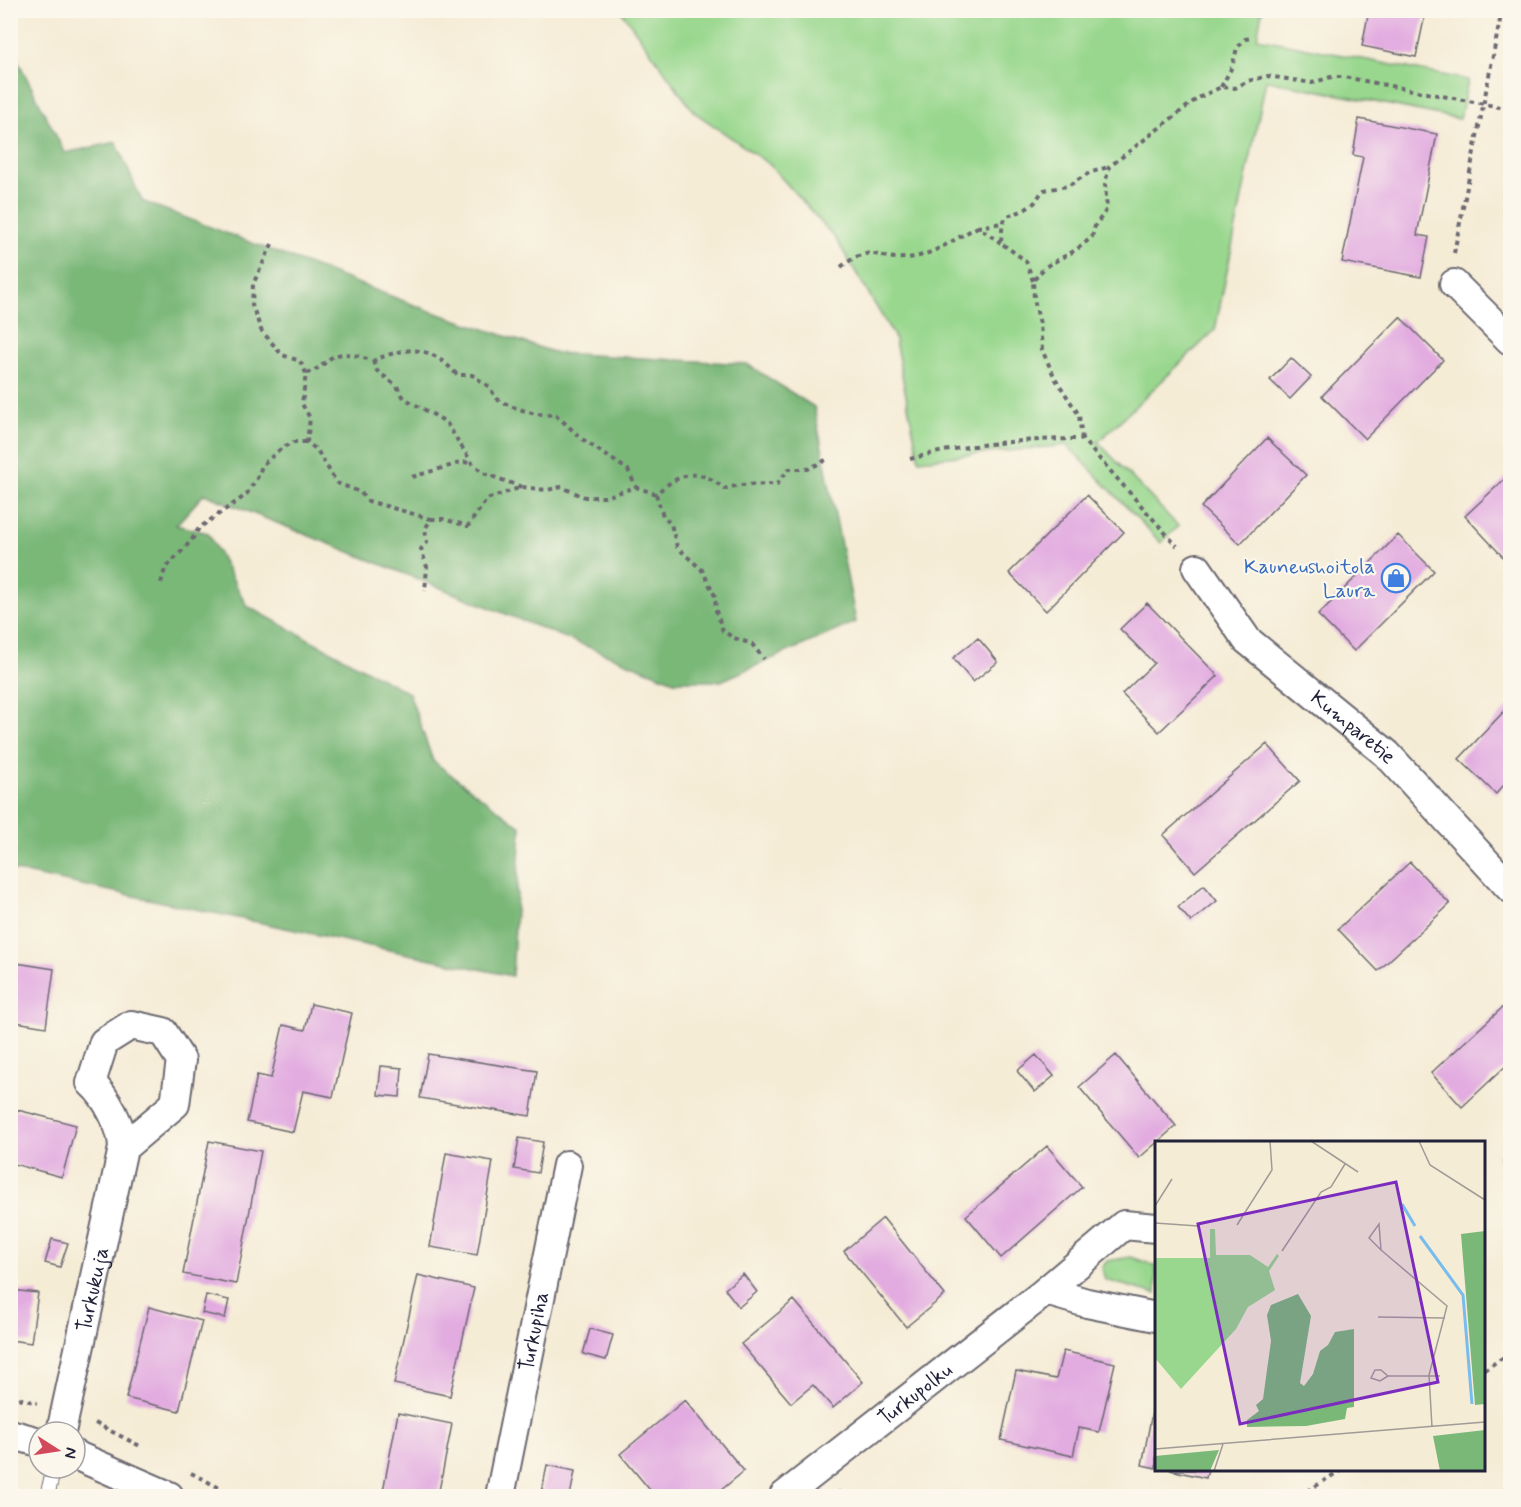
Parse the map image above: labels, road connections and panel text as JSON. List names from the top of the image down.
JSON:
{
  "streets": {
    "street": [
      "Kumparetie",
      "Turkukuja",
      "Turkupiha",
      "Turkupolku"
    ]
  },
  "places": {
    "shop": ["Kauneushoitola Laura"]
  },
  "north": "right"
}
